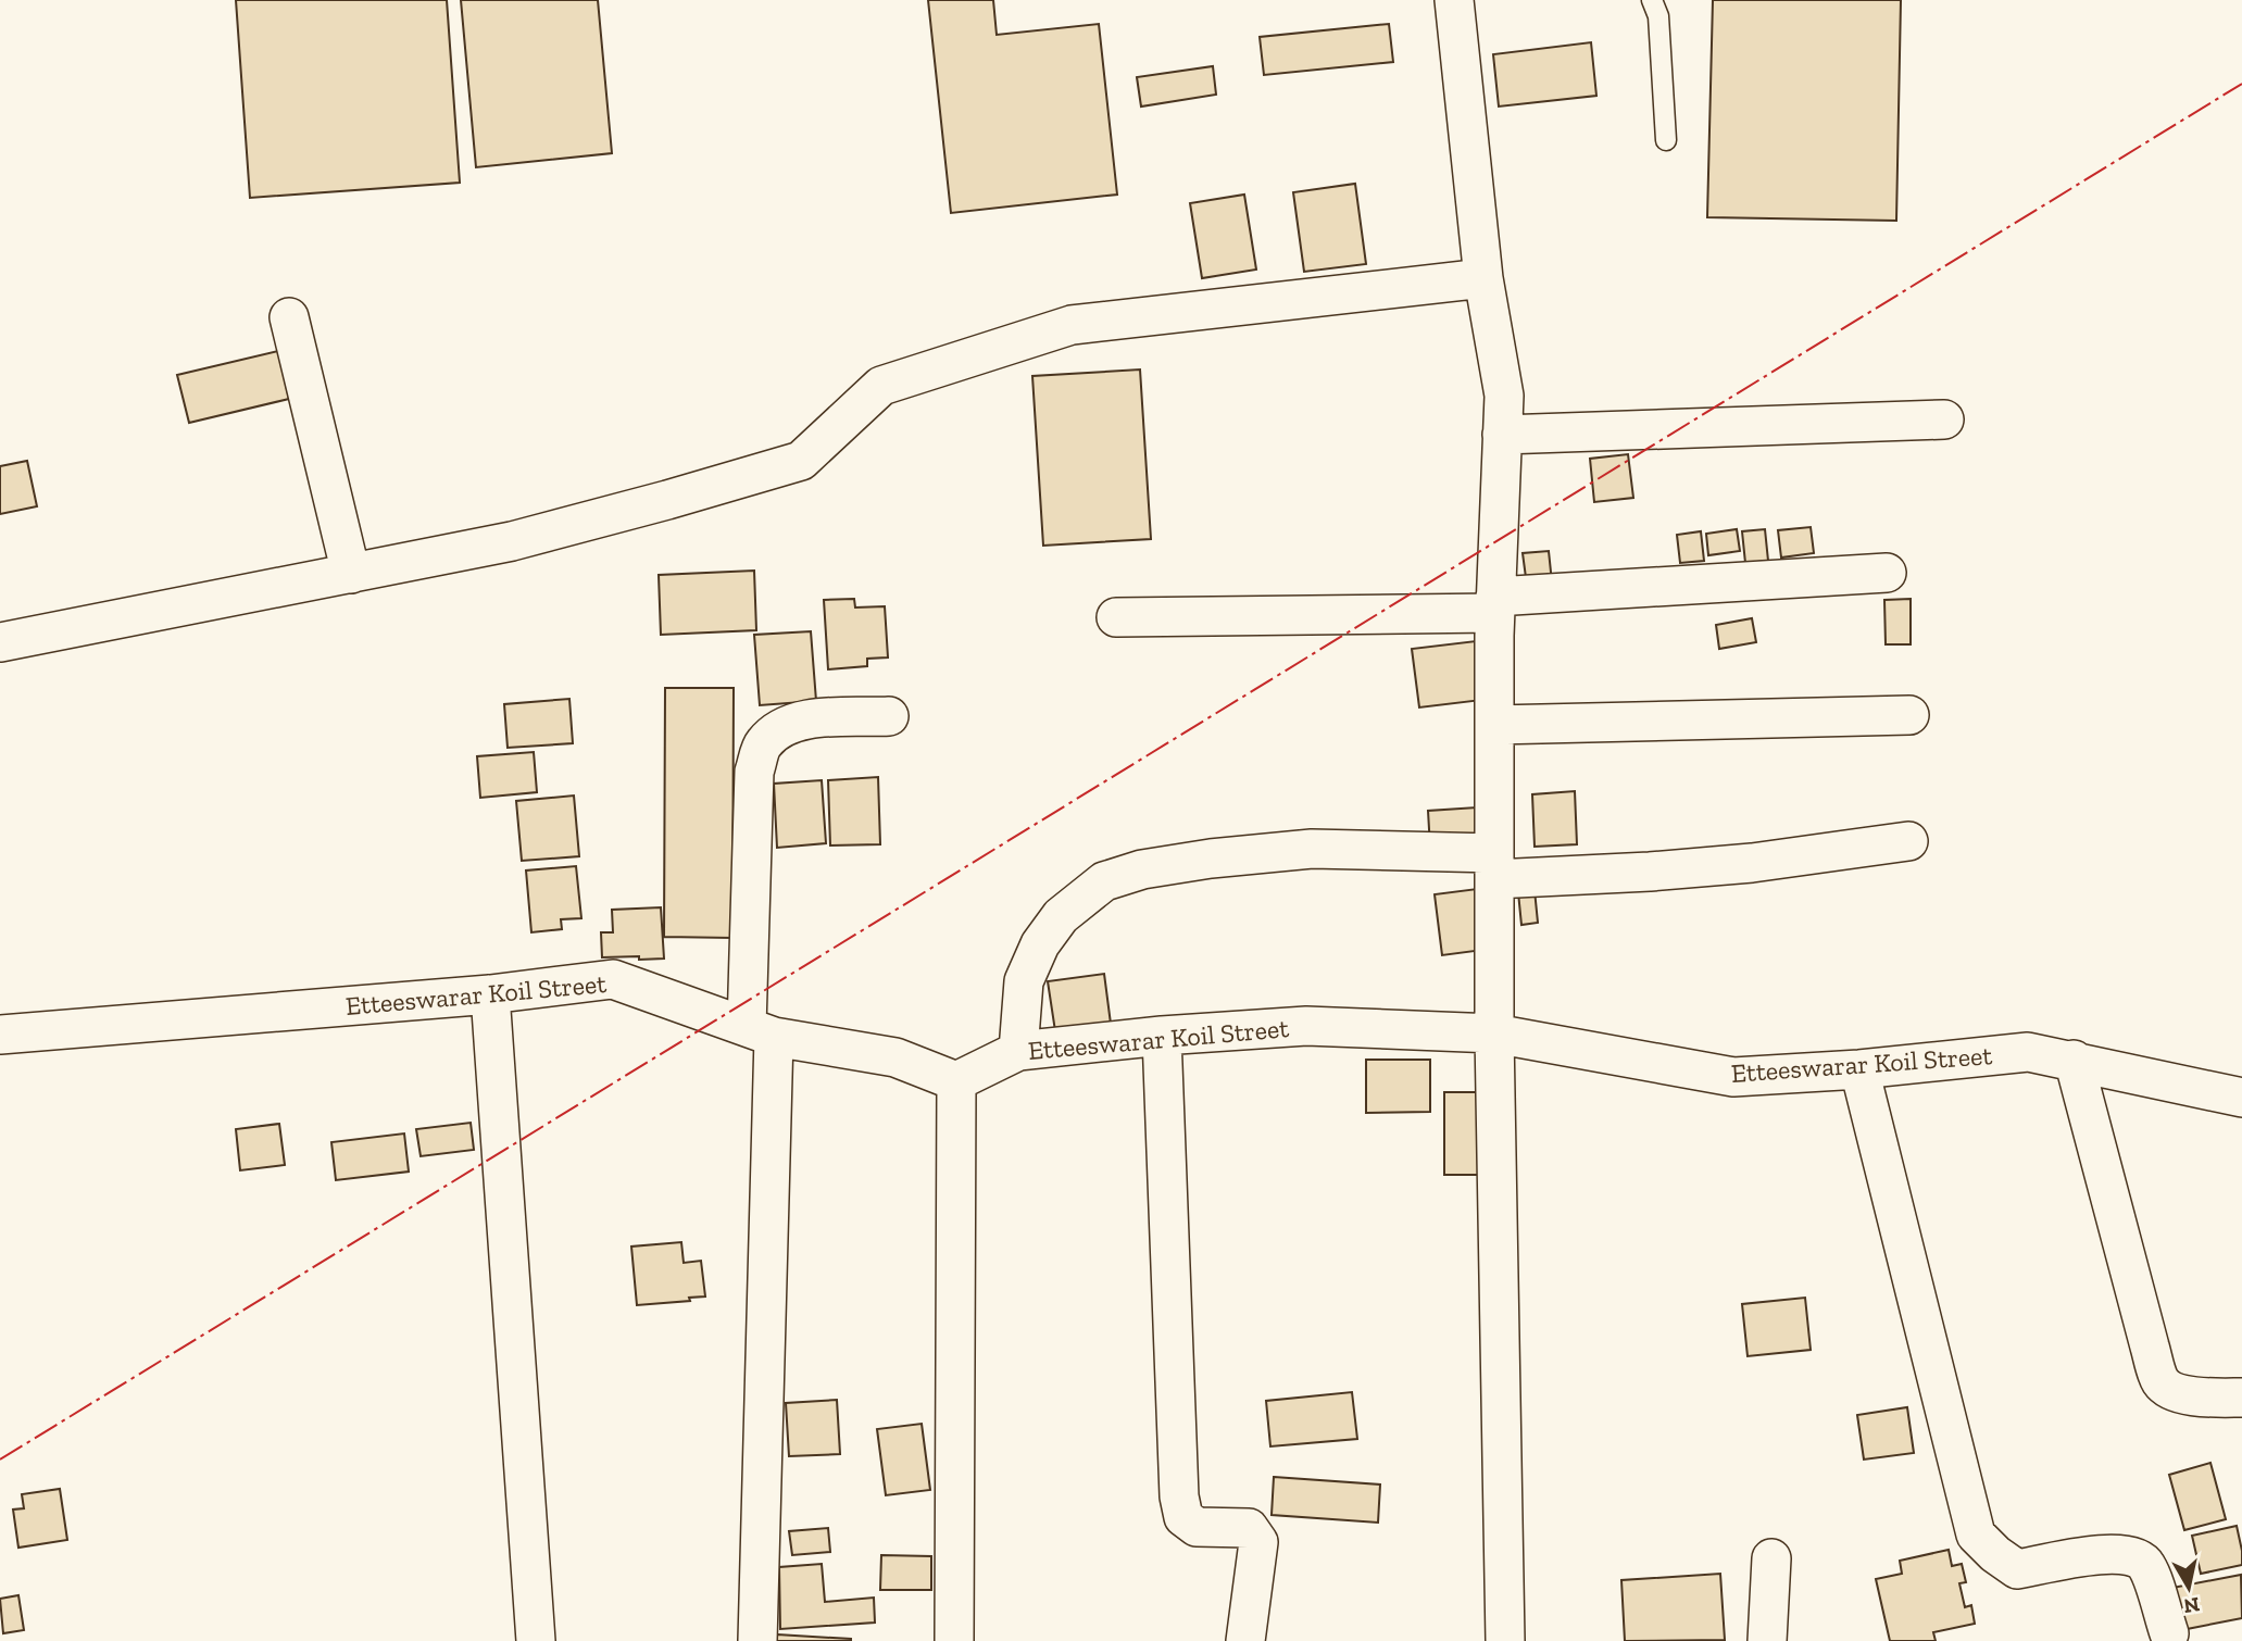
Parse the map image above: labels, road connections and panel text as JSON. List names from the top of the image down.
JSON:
{
  "streets": {
    "street": ["Etteeswarar Koil Street"]
  },
  "north": "bottom"
}
